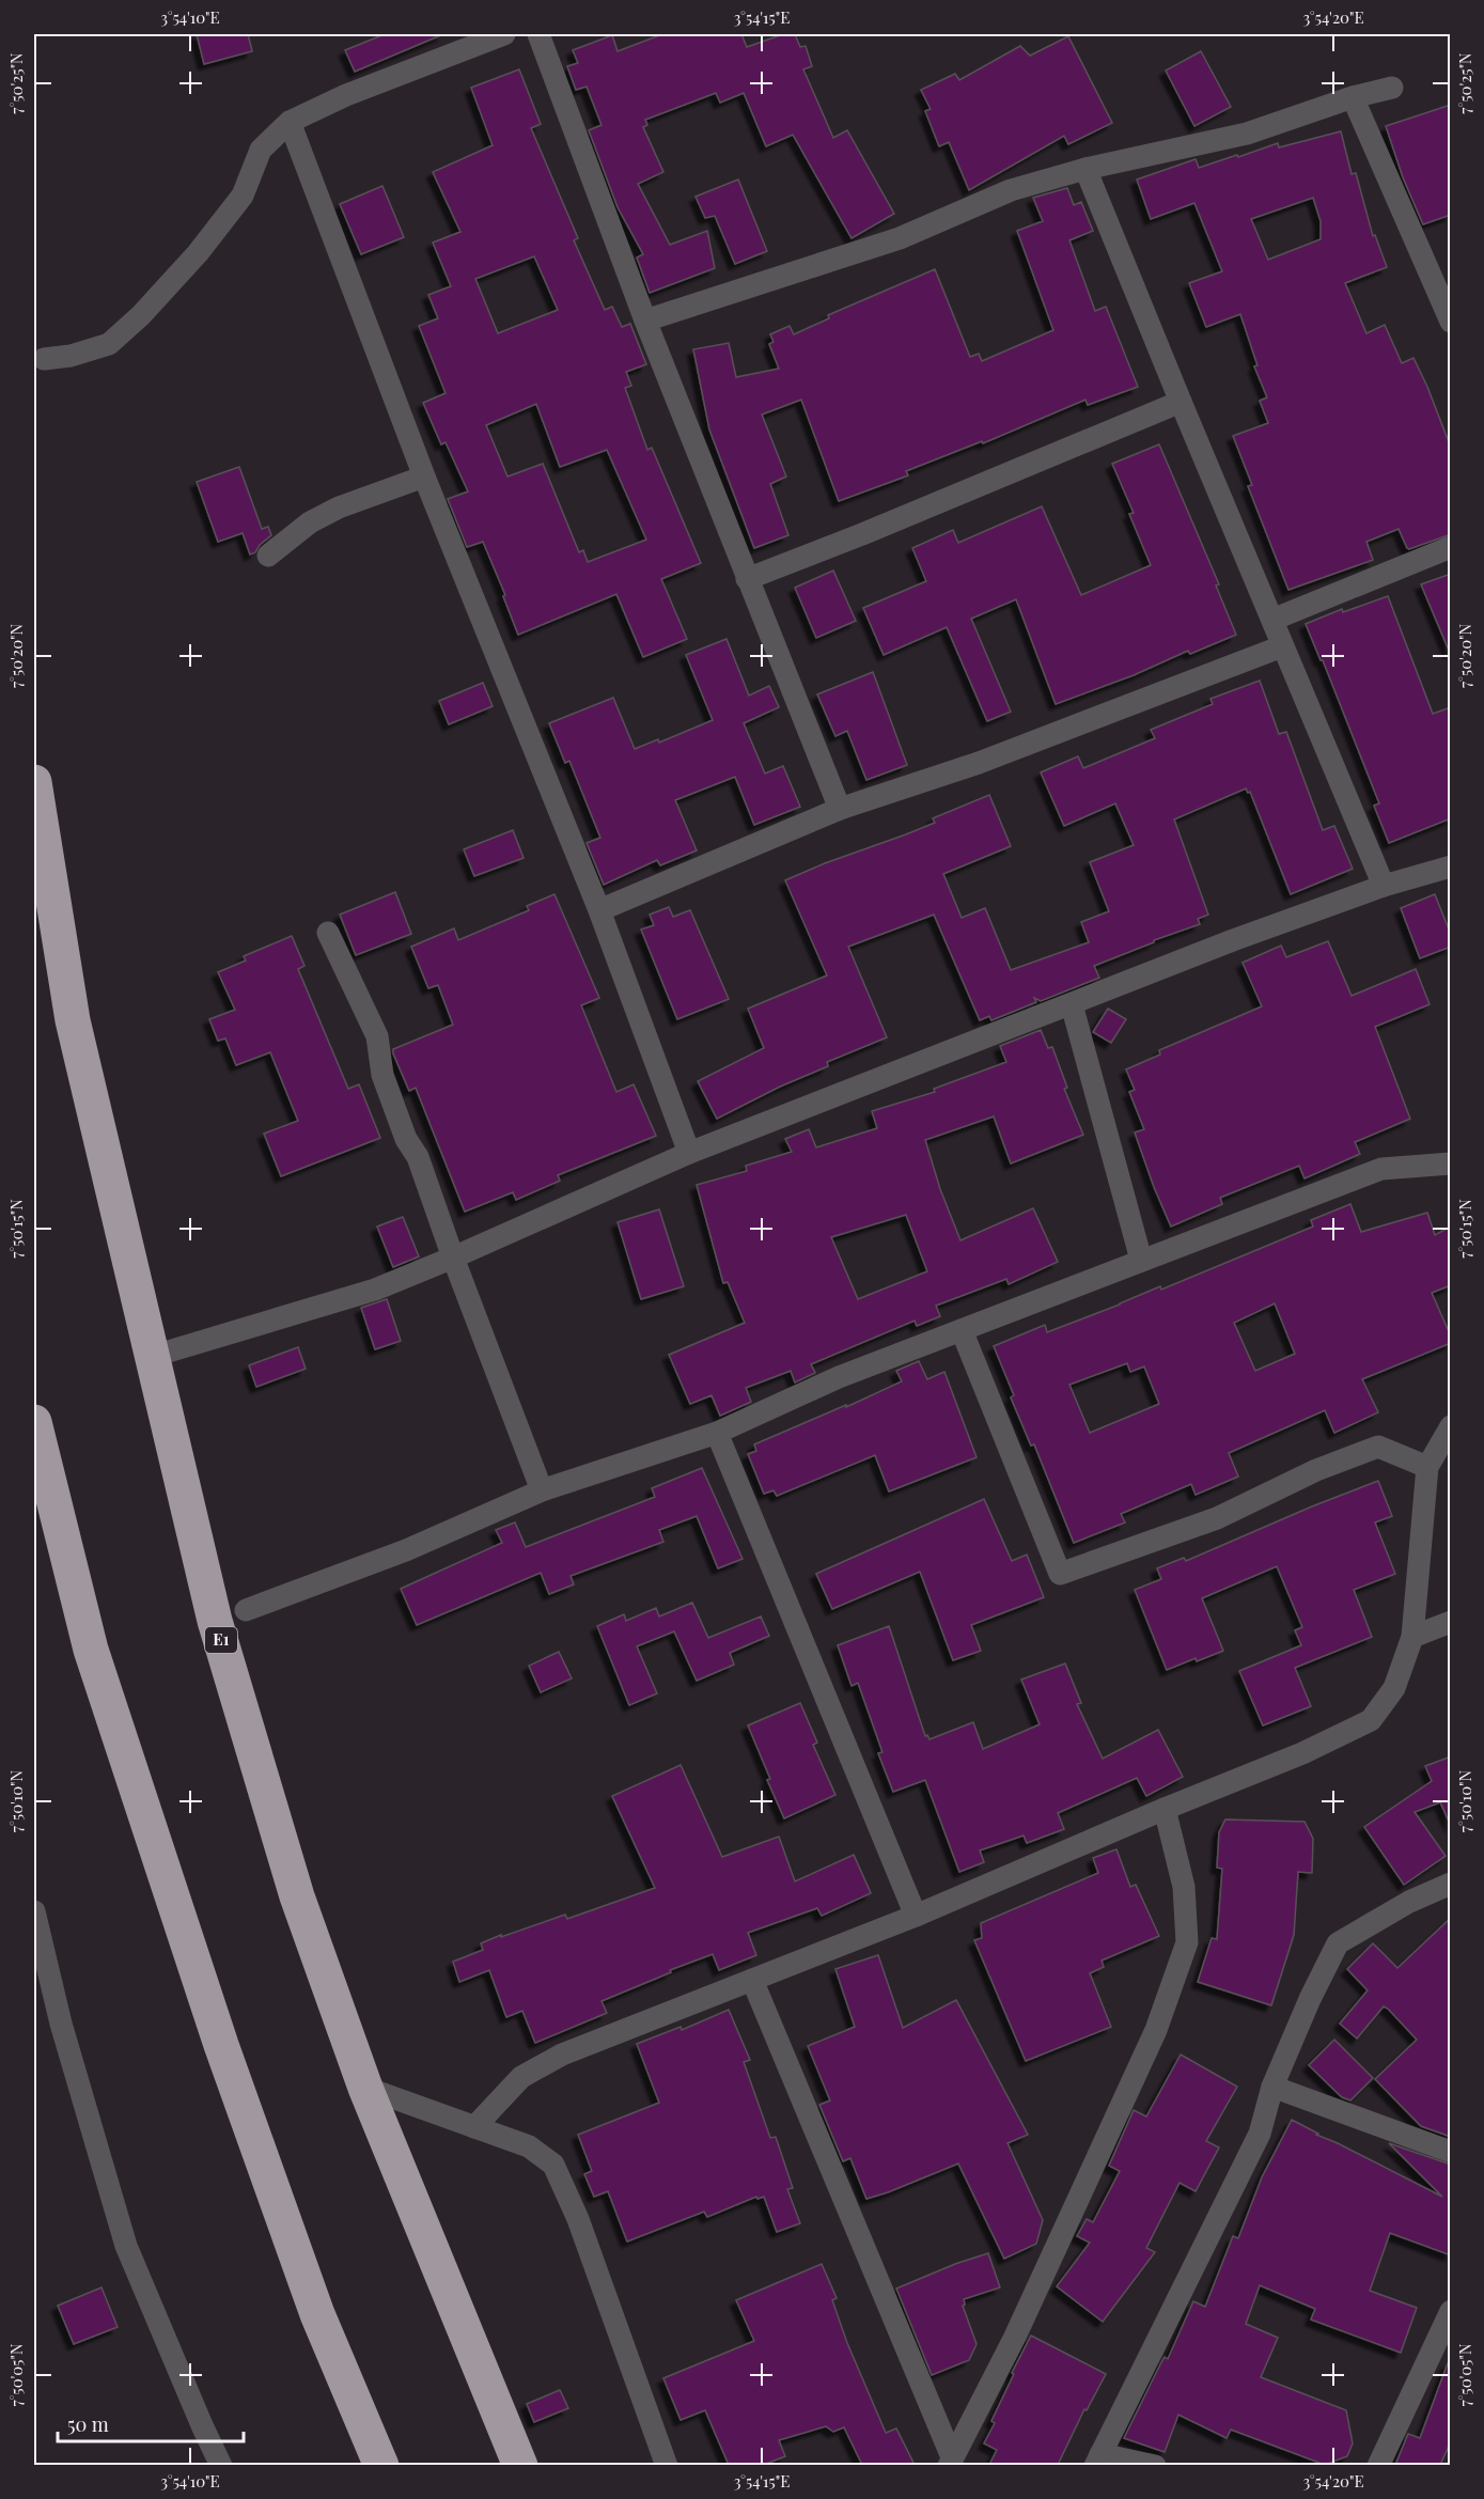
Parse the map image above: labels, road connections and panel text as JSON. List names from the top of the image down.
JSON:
{
  "streets": {
    "highway": ["E1"]
  },
  "scale_bar": "50 m",
  "coordinates": [
    "3°54'10\"E",
    "3°54'15\"E",
    "3°54'20\"E",
    "7°50'25\"N",
    "7°50'20\"N",
    "7°50'15\"N",
    "7°50'10\"N",
    "7°50'05\"N"
  ]
}
